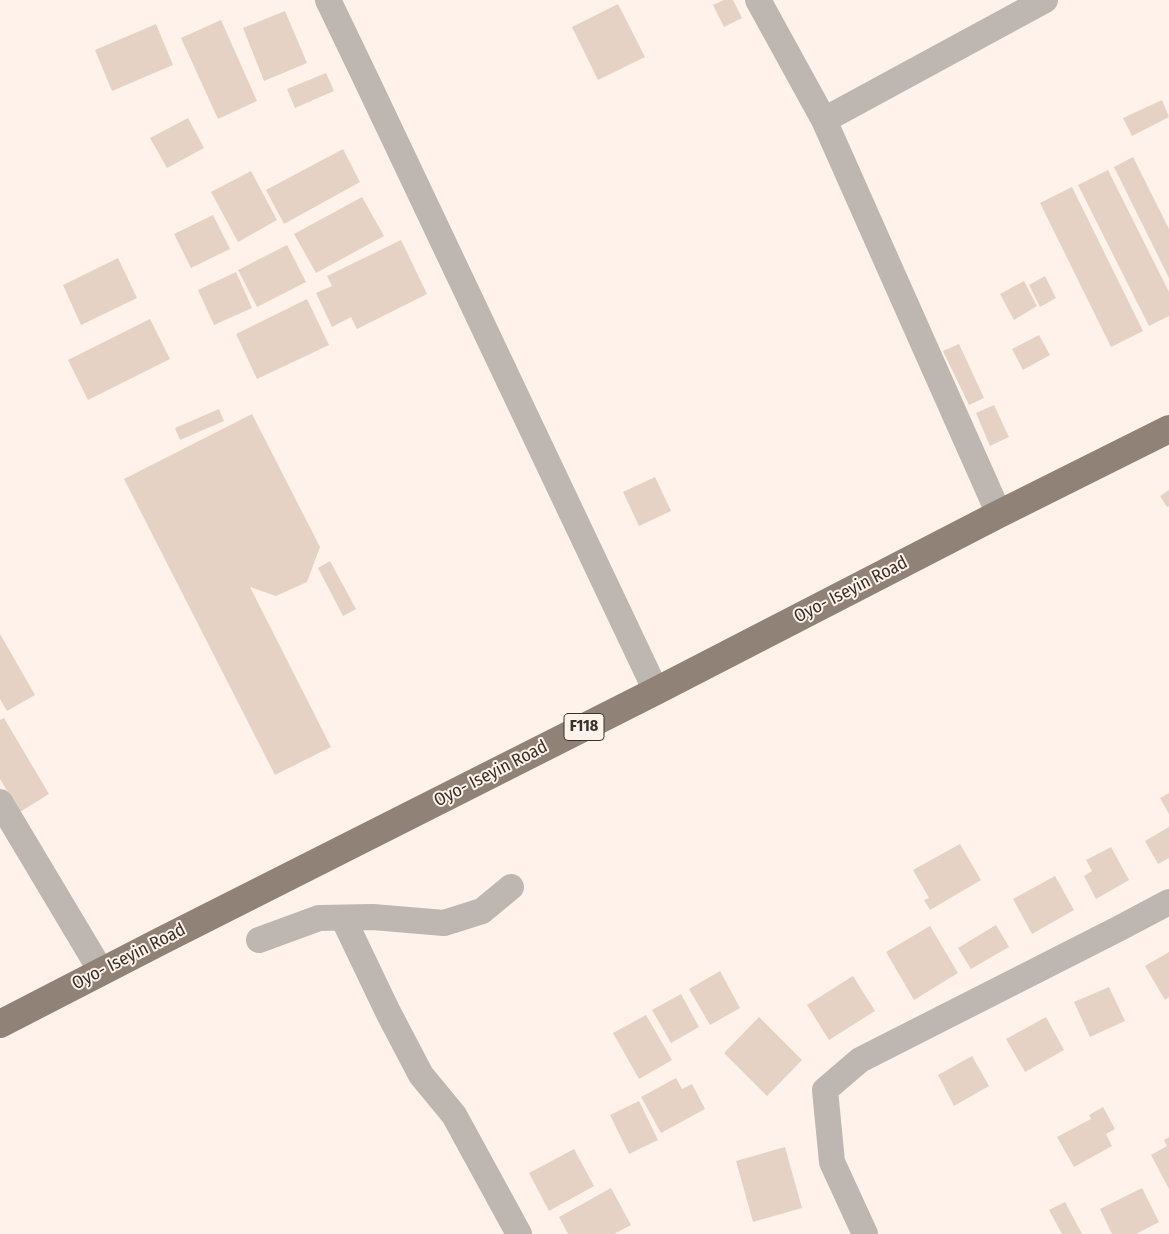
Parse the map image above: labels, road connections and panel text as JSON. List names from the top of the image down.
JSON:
{
  "streets": {
    "main road": ["Oyo- Iseyin Road", "F118"]
  }
}
